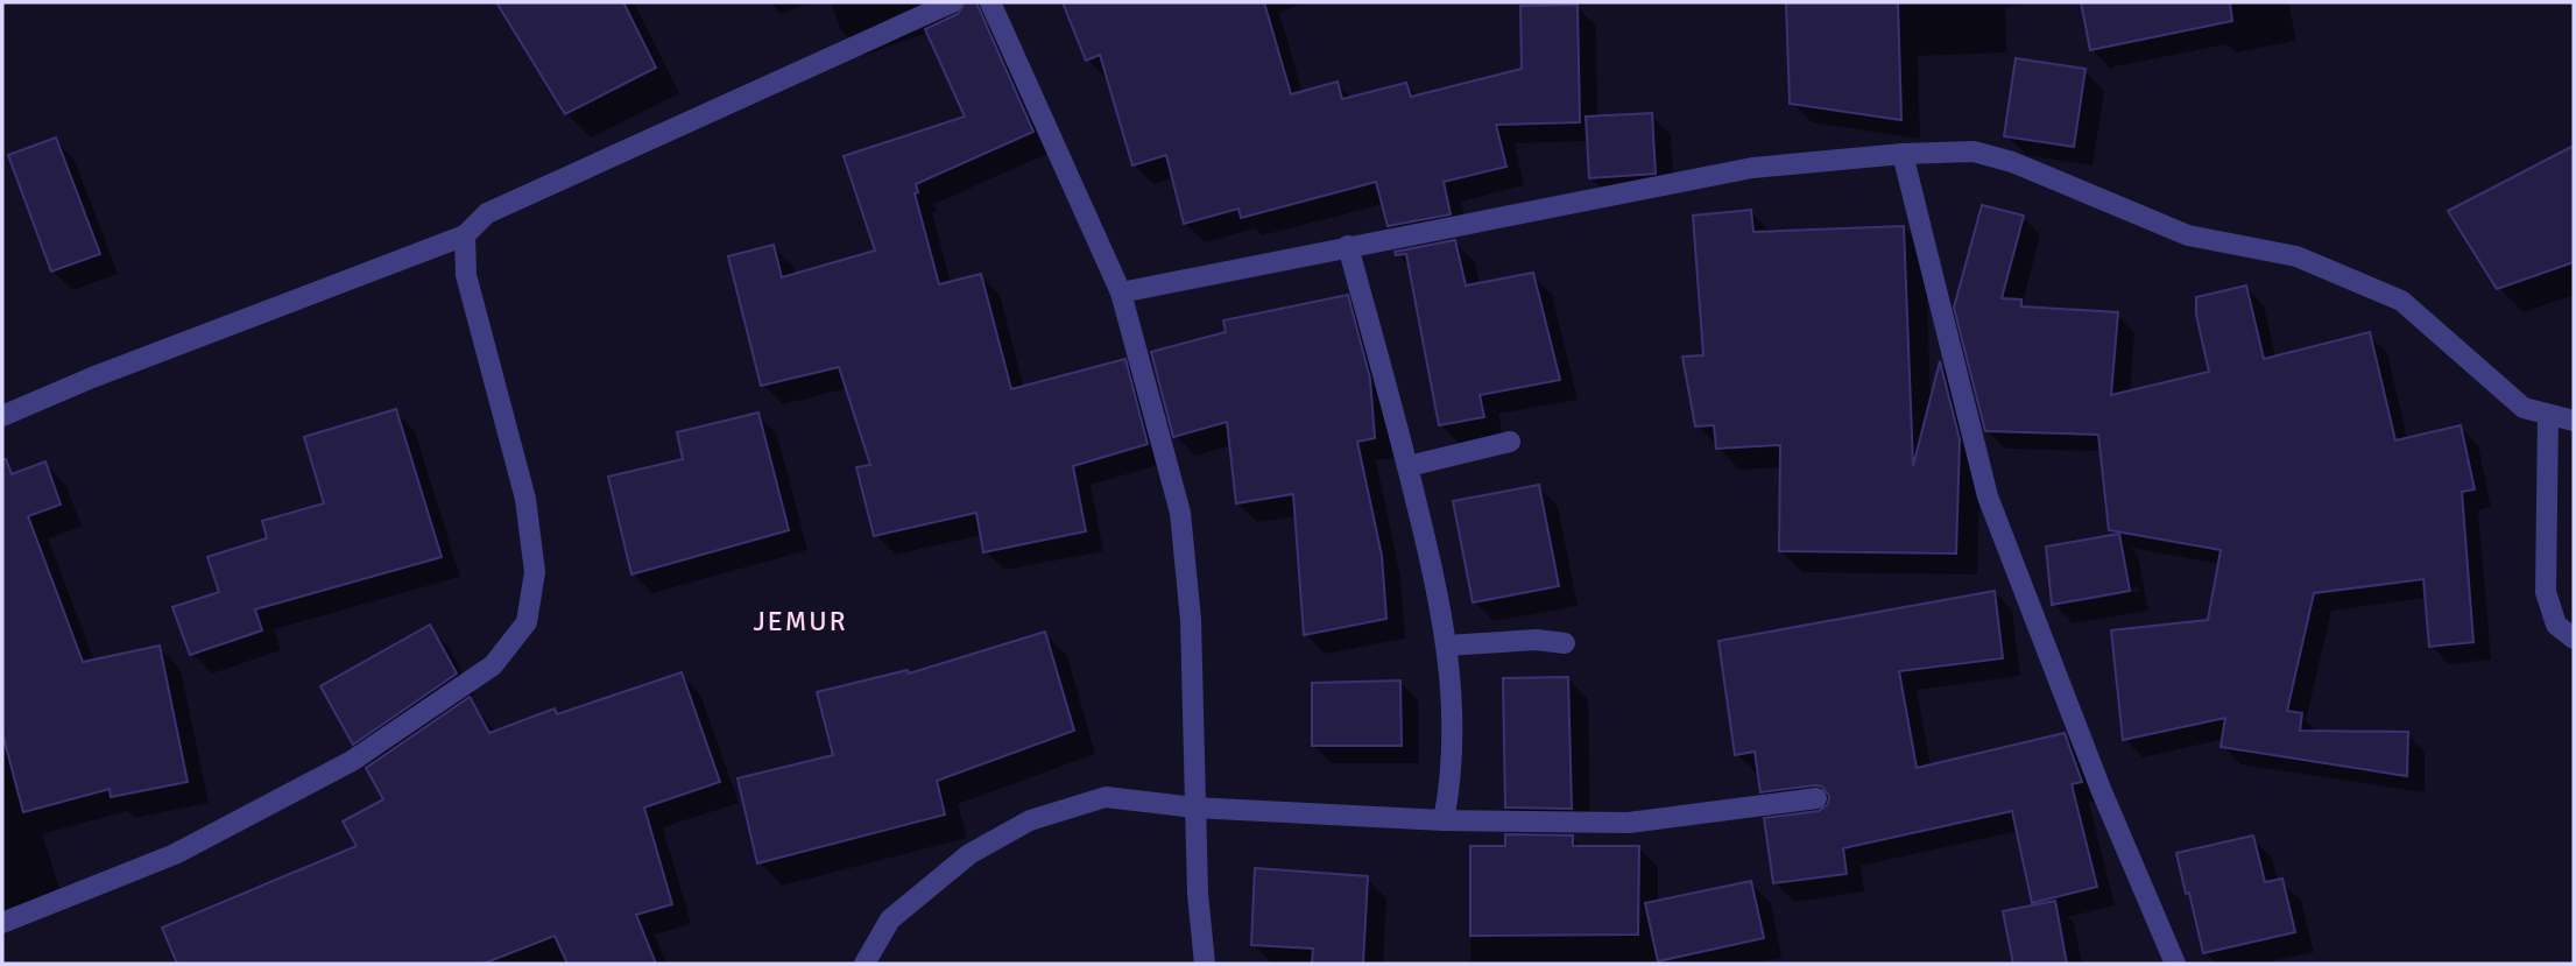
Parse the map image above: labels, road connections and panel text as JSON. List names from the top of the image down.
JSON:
{
  "districts": ["JEMUR"]
}
